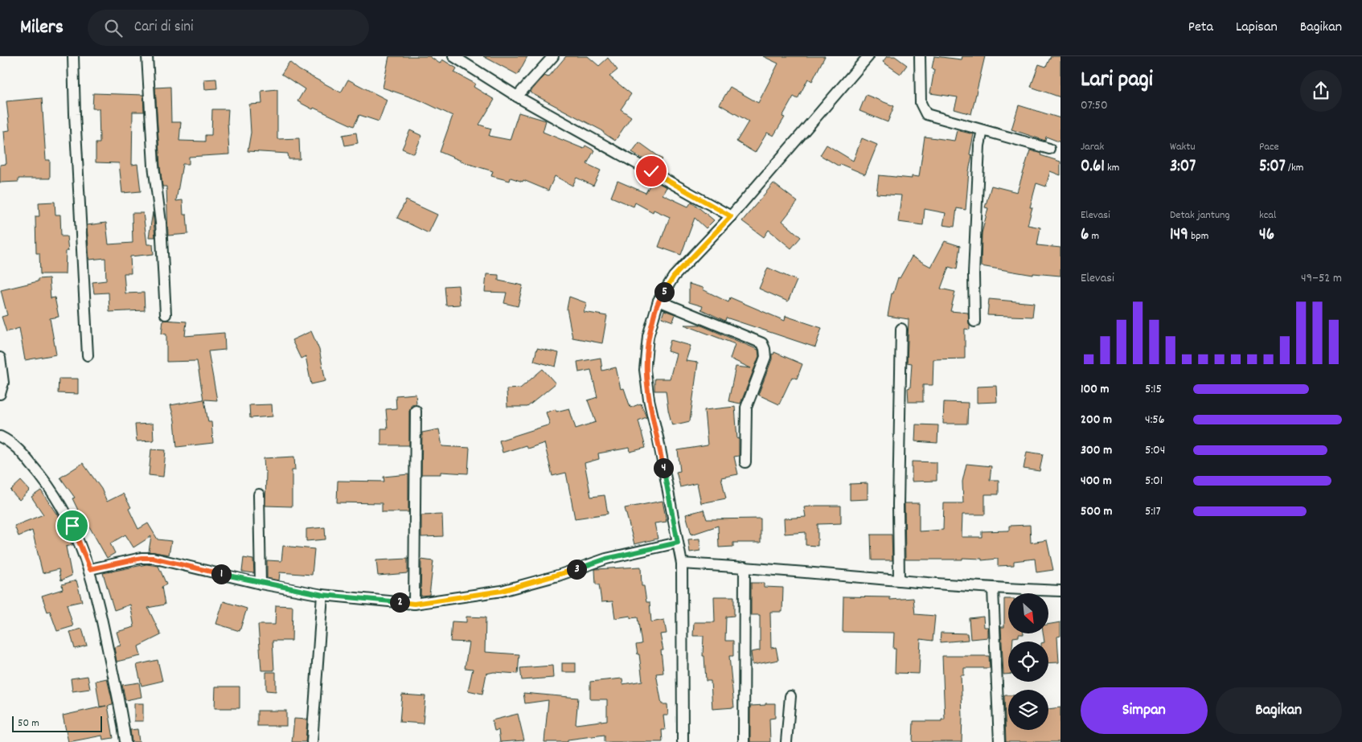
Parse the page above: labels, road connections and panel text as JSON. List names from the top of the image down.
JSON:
{
  "scale_bar": "50 m",
  "north": "bottom right",
  "page": {
    "header": "Milers",
    "search": "Cari di sini",
    "nav": ["Peta", "Lapisan", "Bagikan"],
    "heading": ["Lari pagi", "07:50"],
    "stats": [
      ["Jarak", "0.61 km"],
      ["Waktu", "3:07"],
      ["Pace", "5:07 /km"],
      ["Elevasi", "6 m"],
      ["Detak jantung", "149 bpm"],
      ["kcal", "46"]
    ],
    "chart": ["Elevasi", "49–52 m"],
    "pins": [
      "5",
      "4",
      "3",
      "1",
      "2"
    ],
    "list": [
      {
        "name": "100 m",
        "note": "5:15"
      },
      {
        "name": "200 m",
        "note": "4:56"
      },
      {
        "name": "300 m",
        "note": "5:04"
      },
      {
        "name": "400 m",
        "note": "5:01"
      },
      {
        "name": "500 m",
        "note": "5:17"
      }
    ],
    "buttons": ["Simpan", "Bagikan"],
    "scale": "50 m"
  }
}
